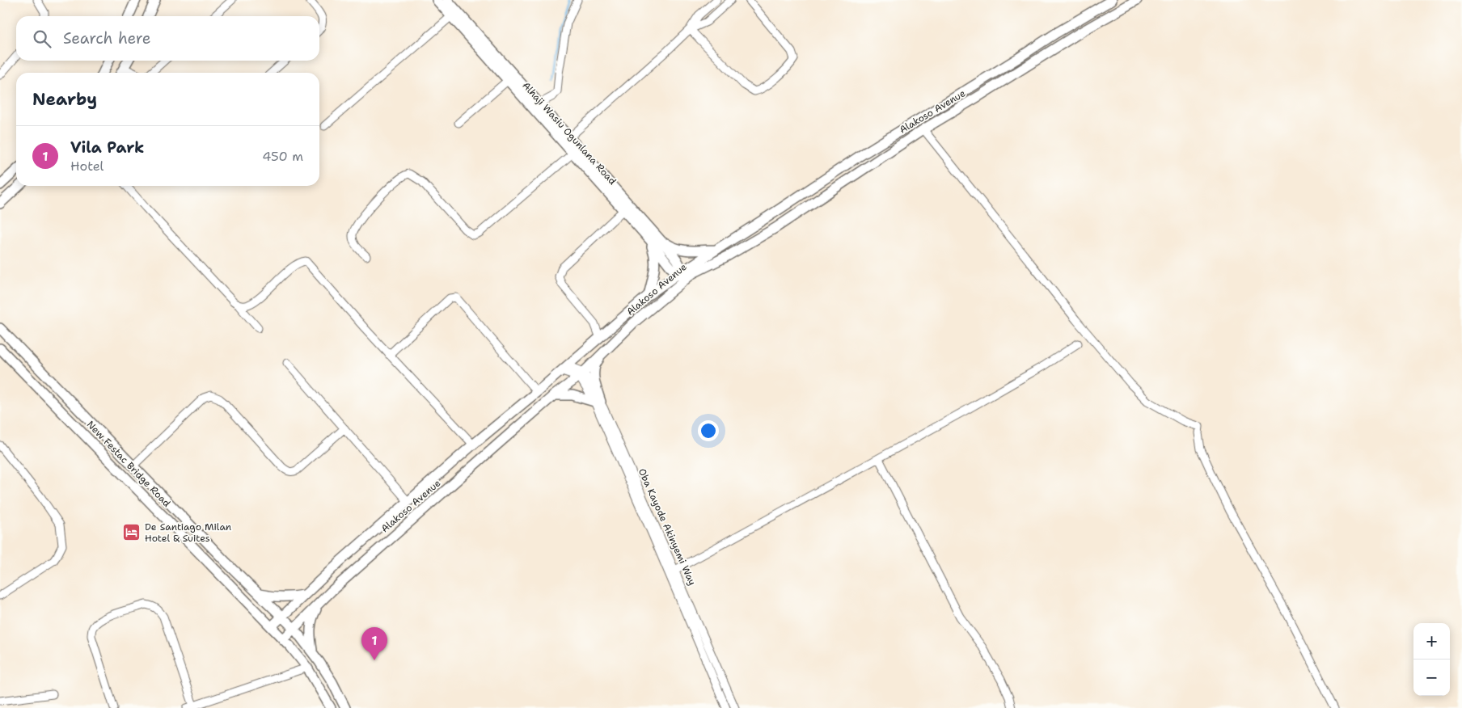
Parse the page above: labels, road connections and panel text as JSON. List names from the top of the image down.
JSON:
{
  "streets": {
    "street": [
      "Alakoso Avenue",
      "Alhaji Wasiu Ogunlana Road",
      "New Festac Bridge Road",
      "Oba Kayode Akinyemi Way"
    ]
  },
  "crossings": [
    ["Alakoso Avenue", "Alhaji Wasiu Ogunlana Road"],
    ["Alakoso Avenue", "New Festac Bridge Road"],
    ["Alakoso Avenue", "Oba Kayode Akinyemi Way"]
  ],
  "places": {
    "hotel": ["De Santiago Milan Hotel & Suites"]
  },
  "page": {
    "search": "Search here",
    "heading": "Nearby",
    "list": [
      {
        "mark": "1",
        "name": "Vila Park",
        "note": "Hotel",
        "value": "450 m"
      }
    ],
    "map_buttons": ["+", "−"],
    "pins": "1"
  }
}
